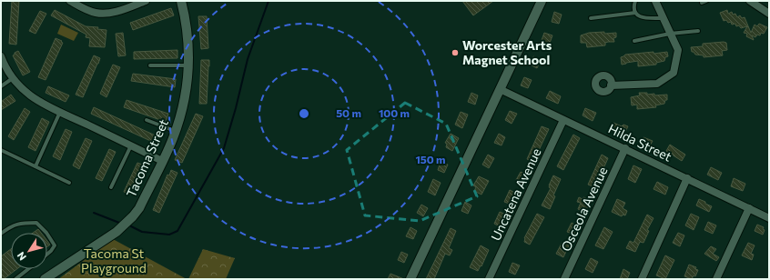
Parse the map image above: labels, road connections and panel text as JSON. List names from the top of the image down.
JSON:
{
  "streets": {
    "street": [
      "Hilda Street",
      "Tacoma Street",
      "Uncatena Avenue",
      "Osceola Avenue"
    ]
  },
  "crossings": [
    ["Hilda Street", "Uncatena Avenue"],
    ["Hilda Street", "Osceola Avenue"]
  ],
  "parks": ["Tacoma St Playground"],
  "places": ["Worcester Arts Magnet School"],
  "north": "bottom left",
  "rings": ["50 m", "100 m", "150 m"]
}
